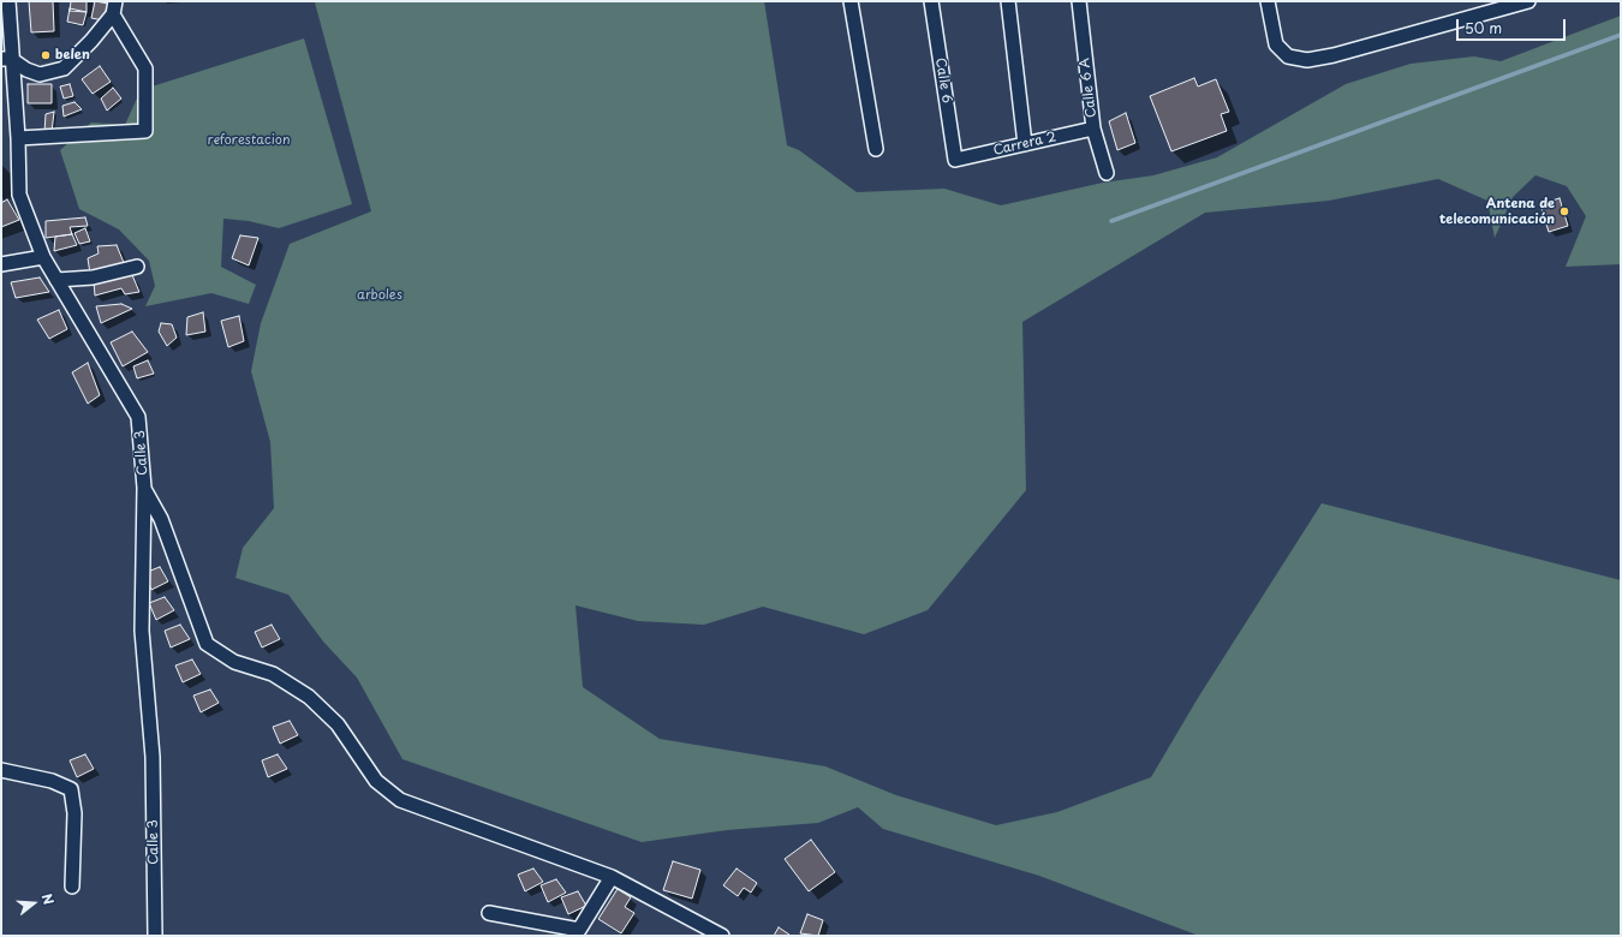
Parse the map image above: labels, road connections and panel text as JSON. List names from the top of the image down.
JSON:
{
  "streets": {
    "street": [
      "Calle 6",
      "Calle 6 A",
      "Carrera 2",
      "Calle 3"
    ]
  },
  "crossings": [
    ["Calle 6", "Carrera 2"],
    ["Calle 6 A", "Carrera 2"]
  ],
  "parks": ["reforestacion", "arboles"],
  "places": ["belen", "Antena de telecomunicación"],
  "scale_bar": "50 m",
  "north": "right"
}
